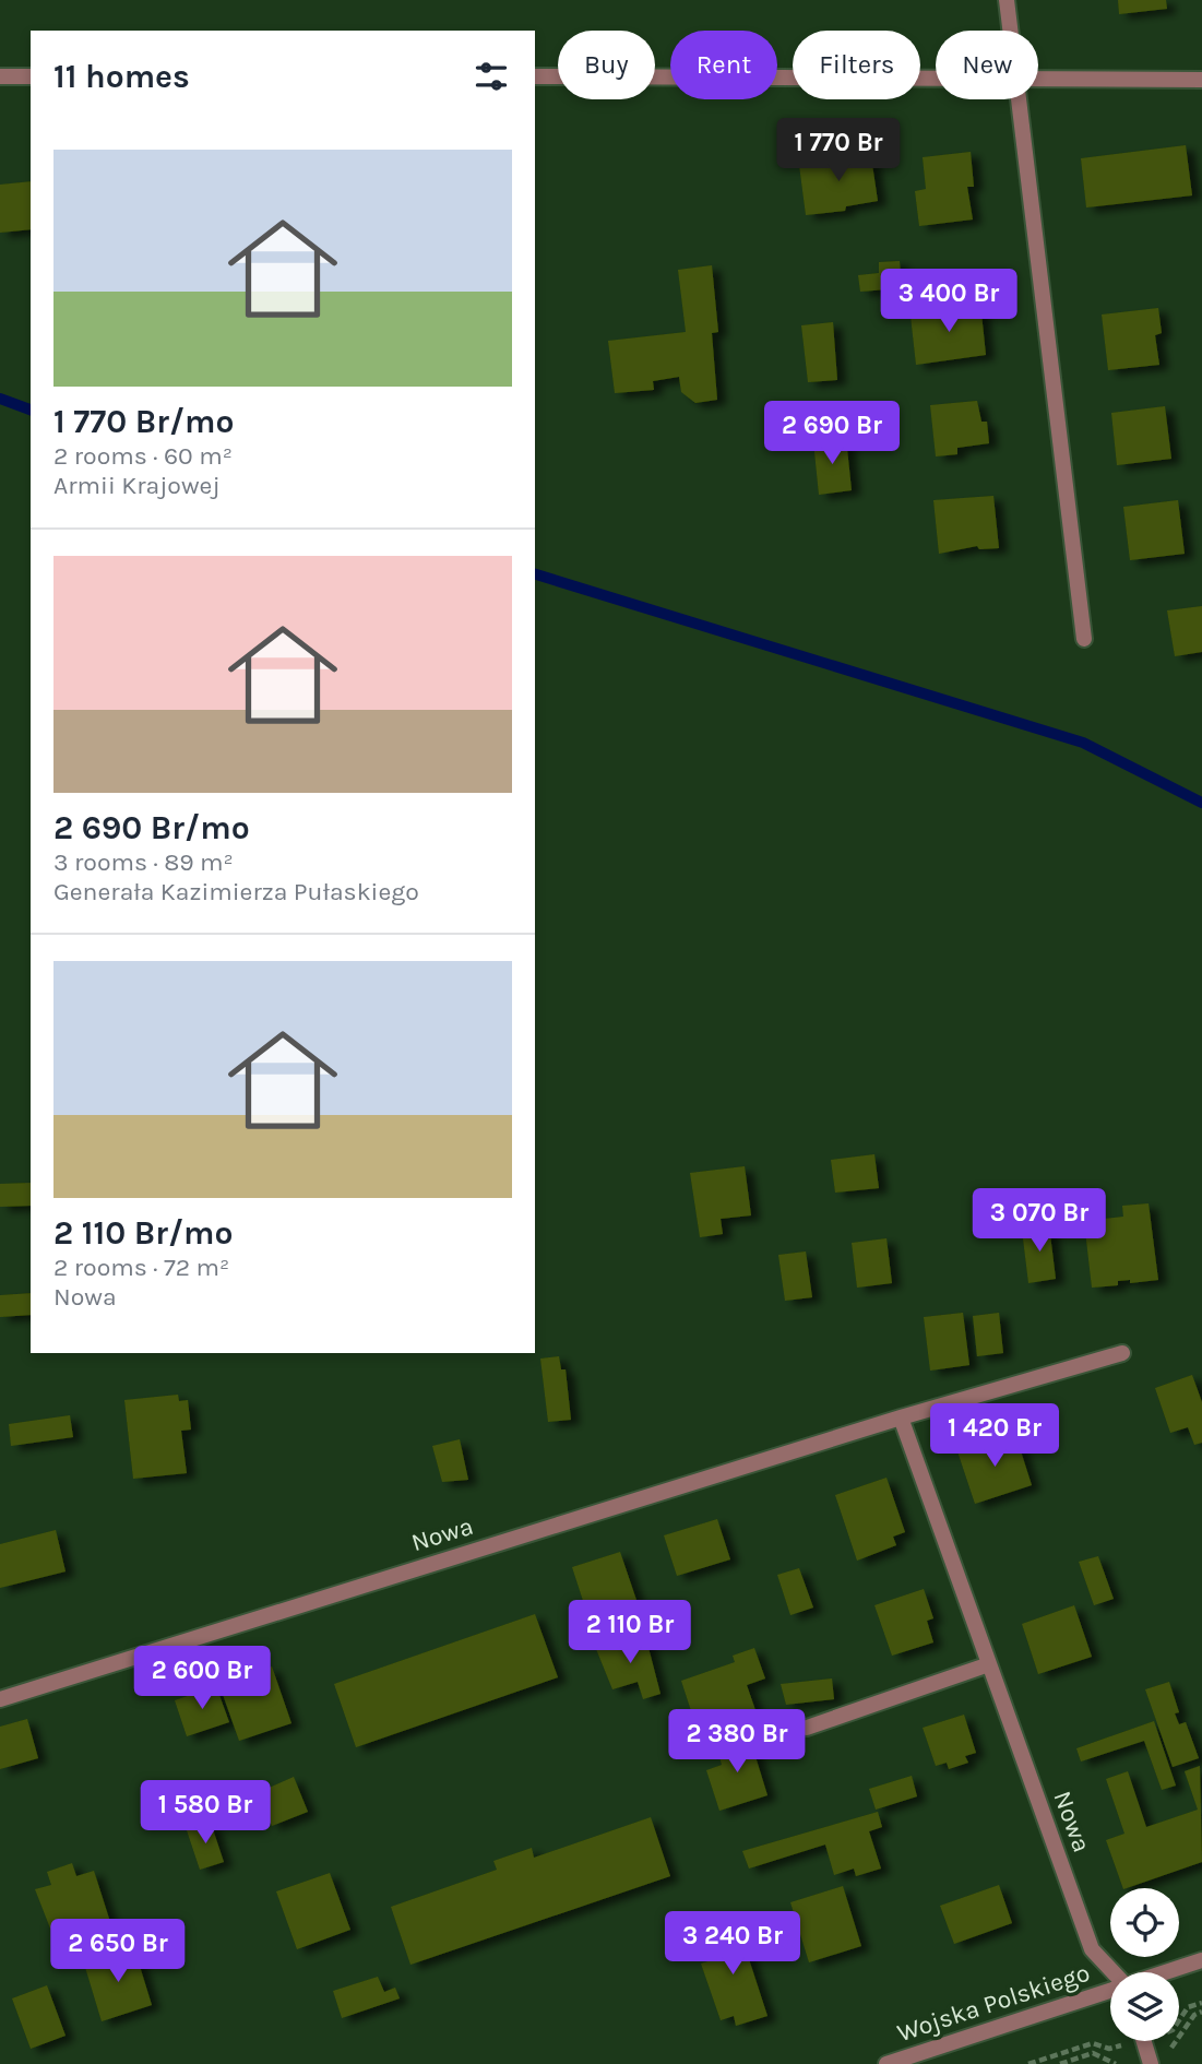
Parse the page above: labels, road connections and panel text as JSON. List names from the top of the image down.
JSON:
{
  "streets": {
    "street": ["Nowa", "Wojska Polskiego"]
  },
  "page": {
    "chip": [
      "Buy",
      "Rent",
      "Filters",
      "New"
    ],
    "heading": "11 homes",
    "price": [
      "1 770 Br",
      "3 400 Br",
      "2 690 Br",
      "3 070 Br",
      "1 420 Br",
      "2 110 Br",
      "2 600 Br",
      "2 380 Br",
      "1 580 Br",
      "3 240 Br",
      "2 650 Br"
    ],
    "list": [
      {
        "name": "1 770 Br/mo",
        "note": "2 rooms · 60 m² · Armii Krajowej"
      },
      {
        "name": "2 690 Br/mo",
        "note": "3 rooms · 89 m² · Generała Kazimierza Pułaskiego"
      },
      {
        "name": "2 110 Br/mo",
        "note": "2 rooms · 72 m² · Nowa"
      }
    ]
  }
}
